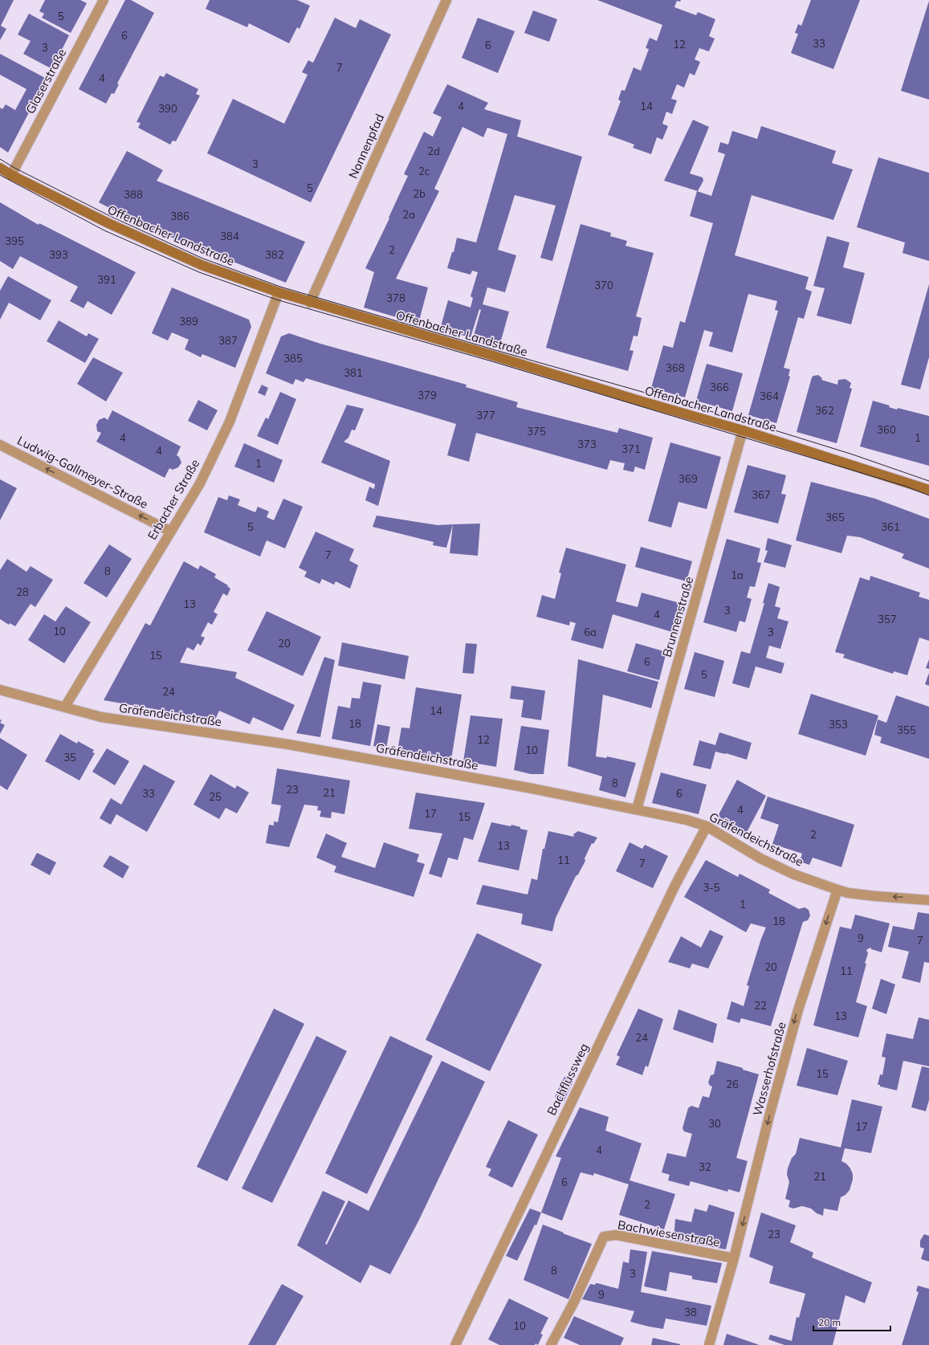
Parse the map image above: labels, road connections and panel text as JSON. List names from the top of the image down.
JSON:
{
  "streets": {
    "main road": ["Offenbacher Landstraße"],
    "street": [
      "Glaserstraße",
      "Nonnenpfad",
      "Ludwig-Gallmeyer-Straße",
      "Erbacher Straße",
      "Brunnenstraße",
      "Gräfendeichstraße",
      "Wasserhofstraße",
      "Bachflussweg",
      "Bachwiesenstraße"
    ]
  },
  "crossings": [
    ["Glaserstraße", "Offenbacher Landstraße"],
    ["Nonnenpfad", "Offenbacher Landstraße"],
    ["Offenbacher Landstraße", "Erbacher Straße"],
    ["Offenbacher Landstraße", "Brunnenstraße"],
    ["Ludwig-Gallmeyer-Straße", "Erbacher Straße"],
    ["Erbacher Straße", "Gräfendeichstraße"],
    ["Brunnenstraße", "Gräfendeichstraße"],
    ["Gräfendeichstraße", "Wasserhofstraße"],
    ["Gräfendeichstraße", "Bachflussweg"],
    ["Wasserhofstraße", "Bachwiesenstraße"]
  ],
  "one_way": ["Ludwig-Gallmeyer-Straße", "Wasserhofstraße"],
  "house_numbers": [
    "5",
    "6",
    "33",
    "12",
    "6",
    "3",
    "7",
    "4",
    "4",
    "14",
    "390",
    "2d",
    "3",
    "2c",
    "5",
    "2b",
    "388",
    "2a",
    "386",
    "384",
    "395",
    "2",
    "393",
    "382",
    "391",
    "370",
    "378",
    "389",
    "387",
    "385",
    "368",
    "381",
    "366",
    "379",
    "364",
    "362",
    "377",
    "360",
    "375",
    "4",
    "1",
    "373",
    "371",
    "4",
    "1",
    "369",
    "367",
    "365",
    "5",
    "361",
    "7",
    "8",
    "1a",
    "28",
    "13",
    "3",
    "4",
    "357",
    "10",
    "6a",
    "3",
    "20",
    "15",
    "6",
    "5",
    "24",
    "14",
    "18",
    "353",
    "355",
    "12",
    "10",
    "35",
    "8",
    "23",
    "21",
    "33",
    "6",
    "25",
    "4",
    "17",
    "15",
    "2",
    "13",
    "11",
    "7",
    "3-5",
    "1",
    "18",
    "9",
    "7",
    "20",
    "11",
    "22",
    "13",
    "24",
    "15",
    "26",
    "30",
    "17",
    "4",
    "32",
    "21",
    "6",
    "2",
    "23",
    "8",
    "3",
    "9",
    "38",
    "10"
  ],
  "scale_bar": "20 m"
}
